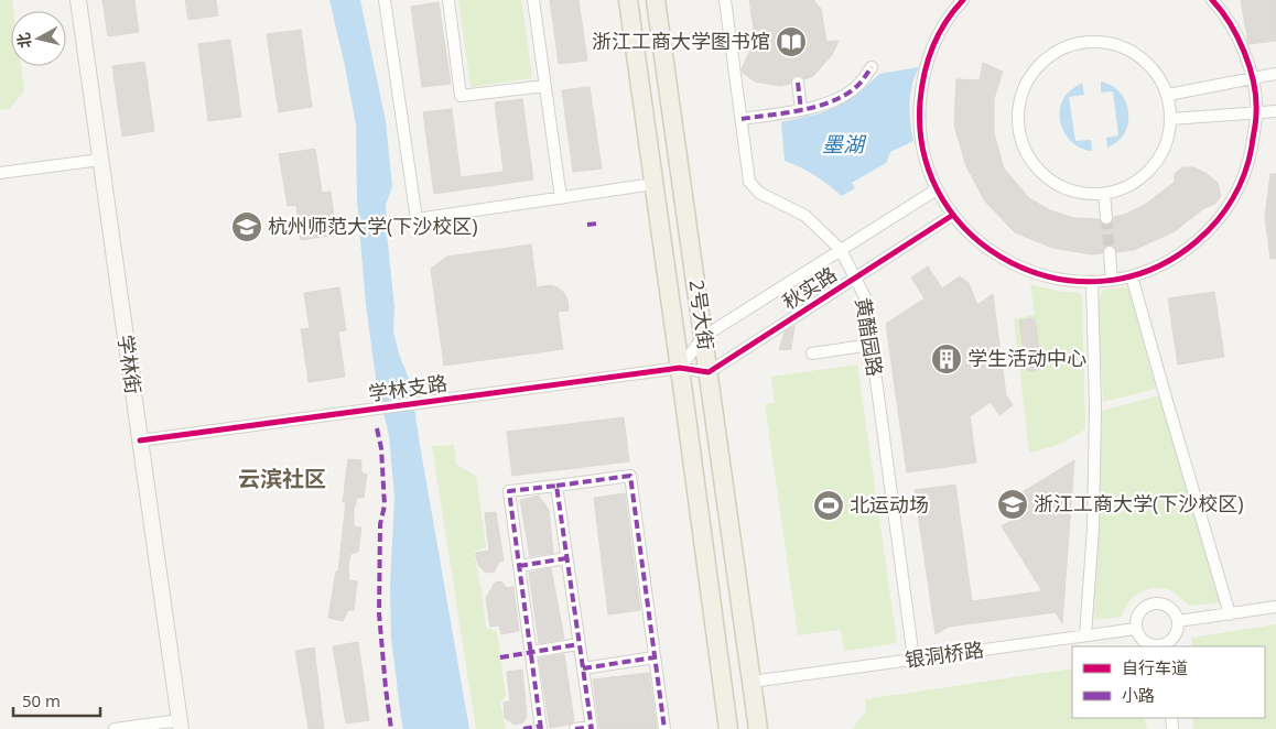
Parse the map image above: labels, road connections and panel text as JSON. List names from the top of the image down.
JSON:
{
  "streets": {
    "main road": ["2号大街", "学林街"],
    "street": [
      "秋实路",
      "黄醋园路",
      "学林支路",
      "银洞桥路"
    ]
  },
  "crossings": [
    ["秋实路", "2号大街"],
    ["秋实路", "黄醋园路"],
    ["秋实路", "学林支路"],
    ["2号大街", "学林支路"],
    ["2号大街", "银洞桥路"],
    ["黄醋园路", "银洞桥路"],
    ["学林街", "学林支路"]
  ],
  "districts": ["云滨社区"],
  "water": ["墨湖"],
  "places": {
    "library": ["浙江工商大学图书馆"],
    "school or university": ["杭州师范大学(下沙校区)", "浙江工商大学(下沙校区)"],
    "building": ["学生活动中心"],
    "sports": ["北运动场"]
  },
  "legend": ["自行车道", "小路"],
  "scale_bar": "50 m",
  "north": "left"
}
